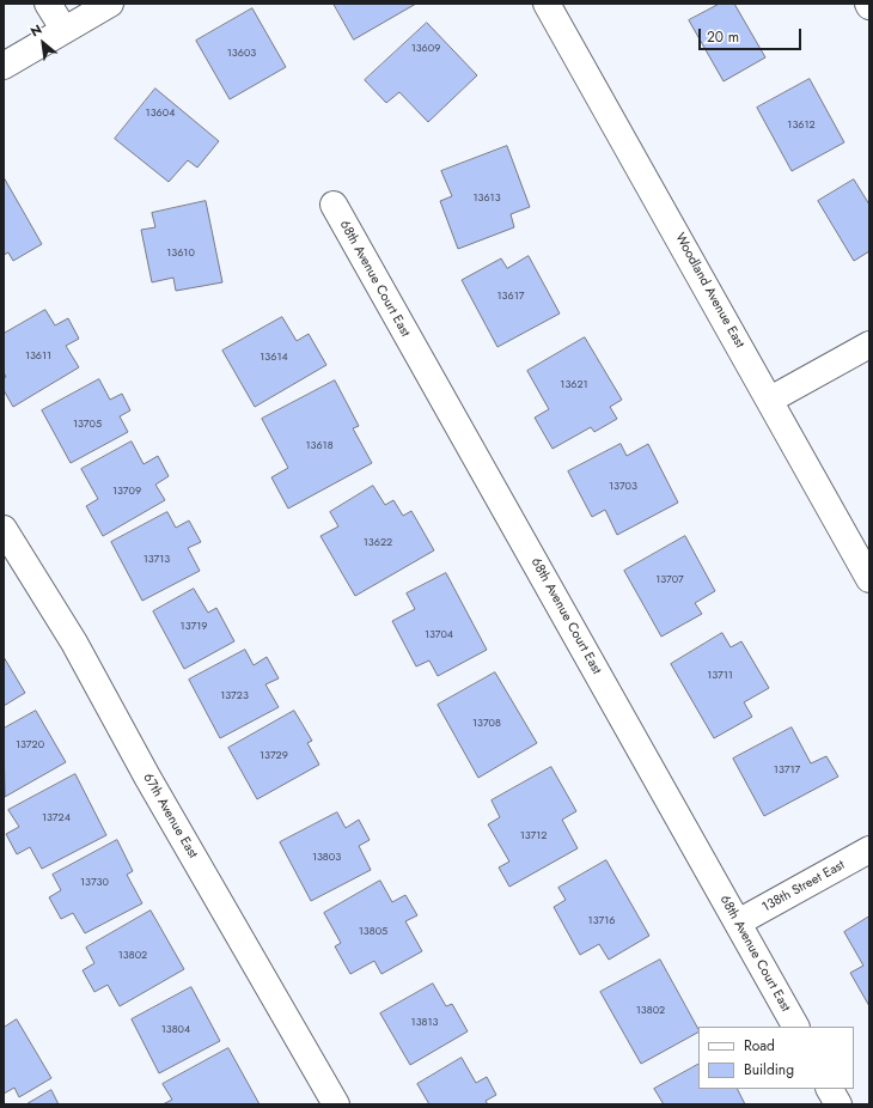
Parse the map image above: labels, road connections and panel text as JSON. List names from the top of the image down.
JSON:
{
  "streets": {
    "street": [
      "68th Avenue Court East",
      "Woodland Avenue East",
      "67th Avenue East",
      "138th Street East"
    ]
  },
  "crossings": [
    ["68th Avenue Court East", "138th Street East"]
  ],
  "house_numbers": [
    "13609",
    "13603",
    "13604",
    "13612",
    "13613",
    "13610",
    "13617",
    "13611",
    "13614",
    "13621",
    "13705",
    "13618",
    "13703",
    "13709",
    "13622",
    "13713",
    "13707",
    "13719",
    "13704",
    "13711",
    "13723",
    "13708",
    "13720",
    "13729",
    "13717",
    "13724",
    "13712",
    "13803",
    "13730",
    "13716",
    "13805",
    "13802",
    "13802",
    "13813",
    "13804"
  ],
  "legend": ["Road", "Building"],
  "scale_bar": "20 m",
  "north": "top left"
}
